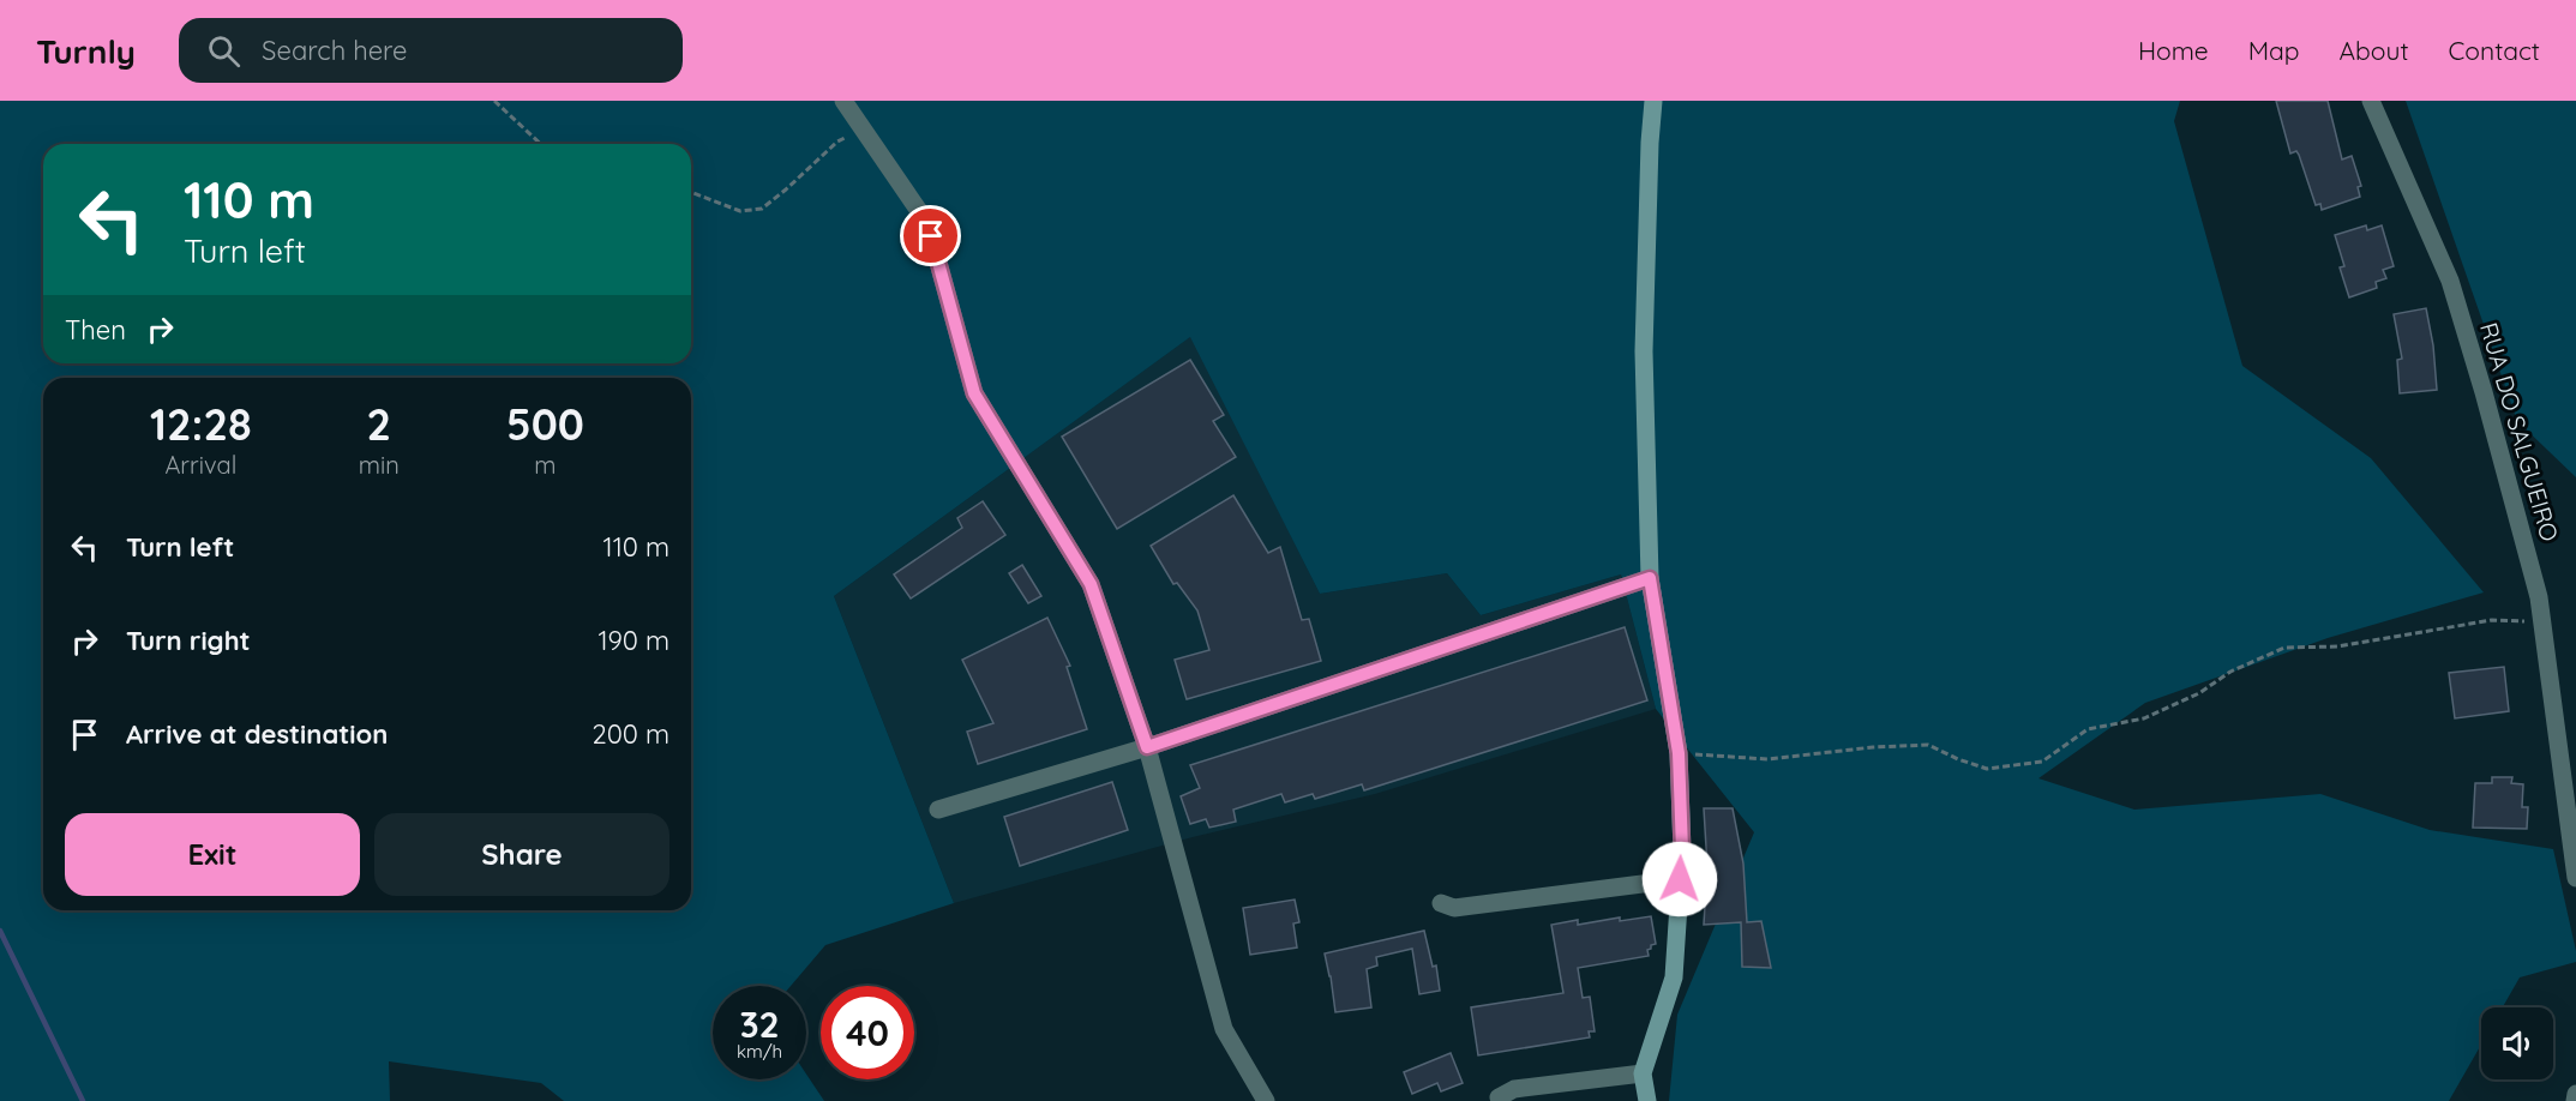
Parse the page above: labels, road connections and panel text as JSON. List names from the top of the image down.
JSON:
{
  "streets": {
    "street": ["RUA DO SALGUEIRO"]
  },
  "page": {
    "header": "Turnly",
    "search": "Search here",
    "nav": [
      "Home",
      "Map",
      "About",
      "Contact"
    ],
    "turn": ["110 m", "Turn left"],
    "then": "Then",
    "eta": [
      "12:28",
      "Arrival",
      "2",
      "min",
      "500",
      "m"
    ],
    "list": [
      {
        "name": "Turn left",
        "value": "110 m"
      },
      {
        "name": "Turn right",
        "value": "190 m"
      },
      {
        "name": "Arrive at destination",
        "value": "200 m"
      }
    ],
    "buttons": ["Exit", "Share"],
    "speed": "32 km/h",
    "limit": "40"
  }
}
